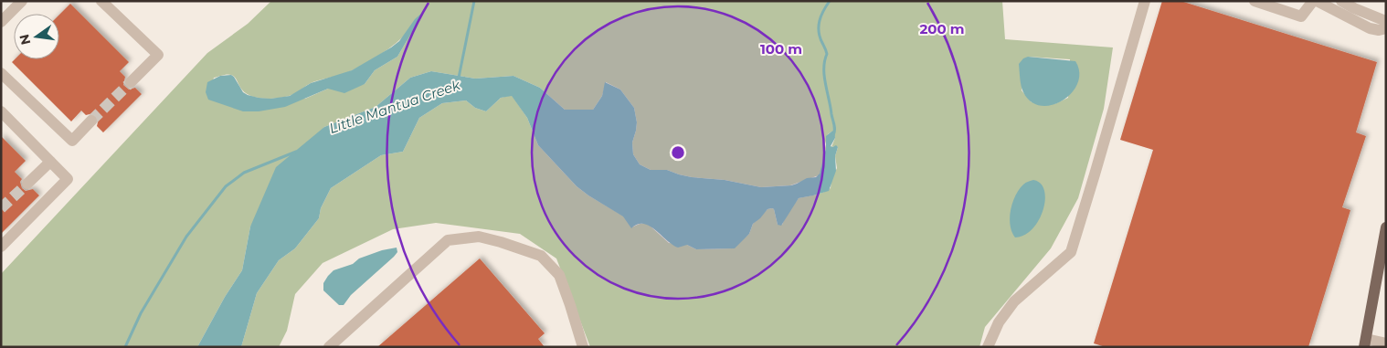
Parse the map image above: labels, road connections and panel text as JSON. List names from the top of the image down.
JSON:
{
  "water": ["Little Mantua Creek"],
  "north": "left",
  "rings": ["200 m", "100 m"]
}
